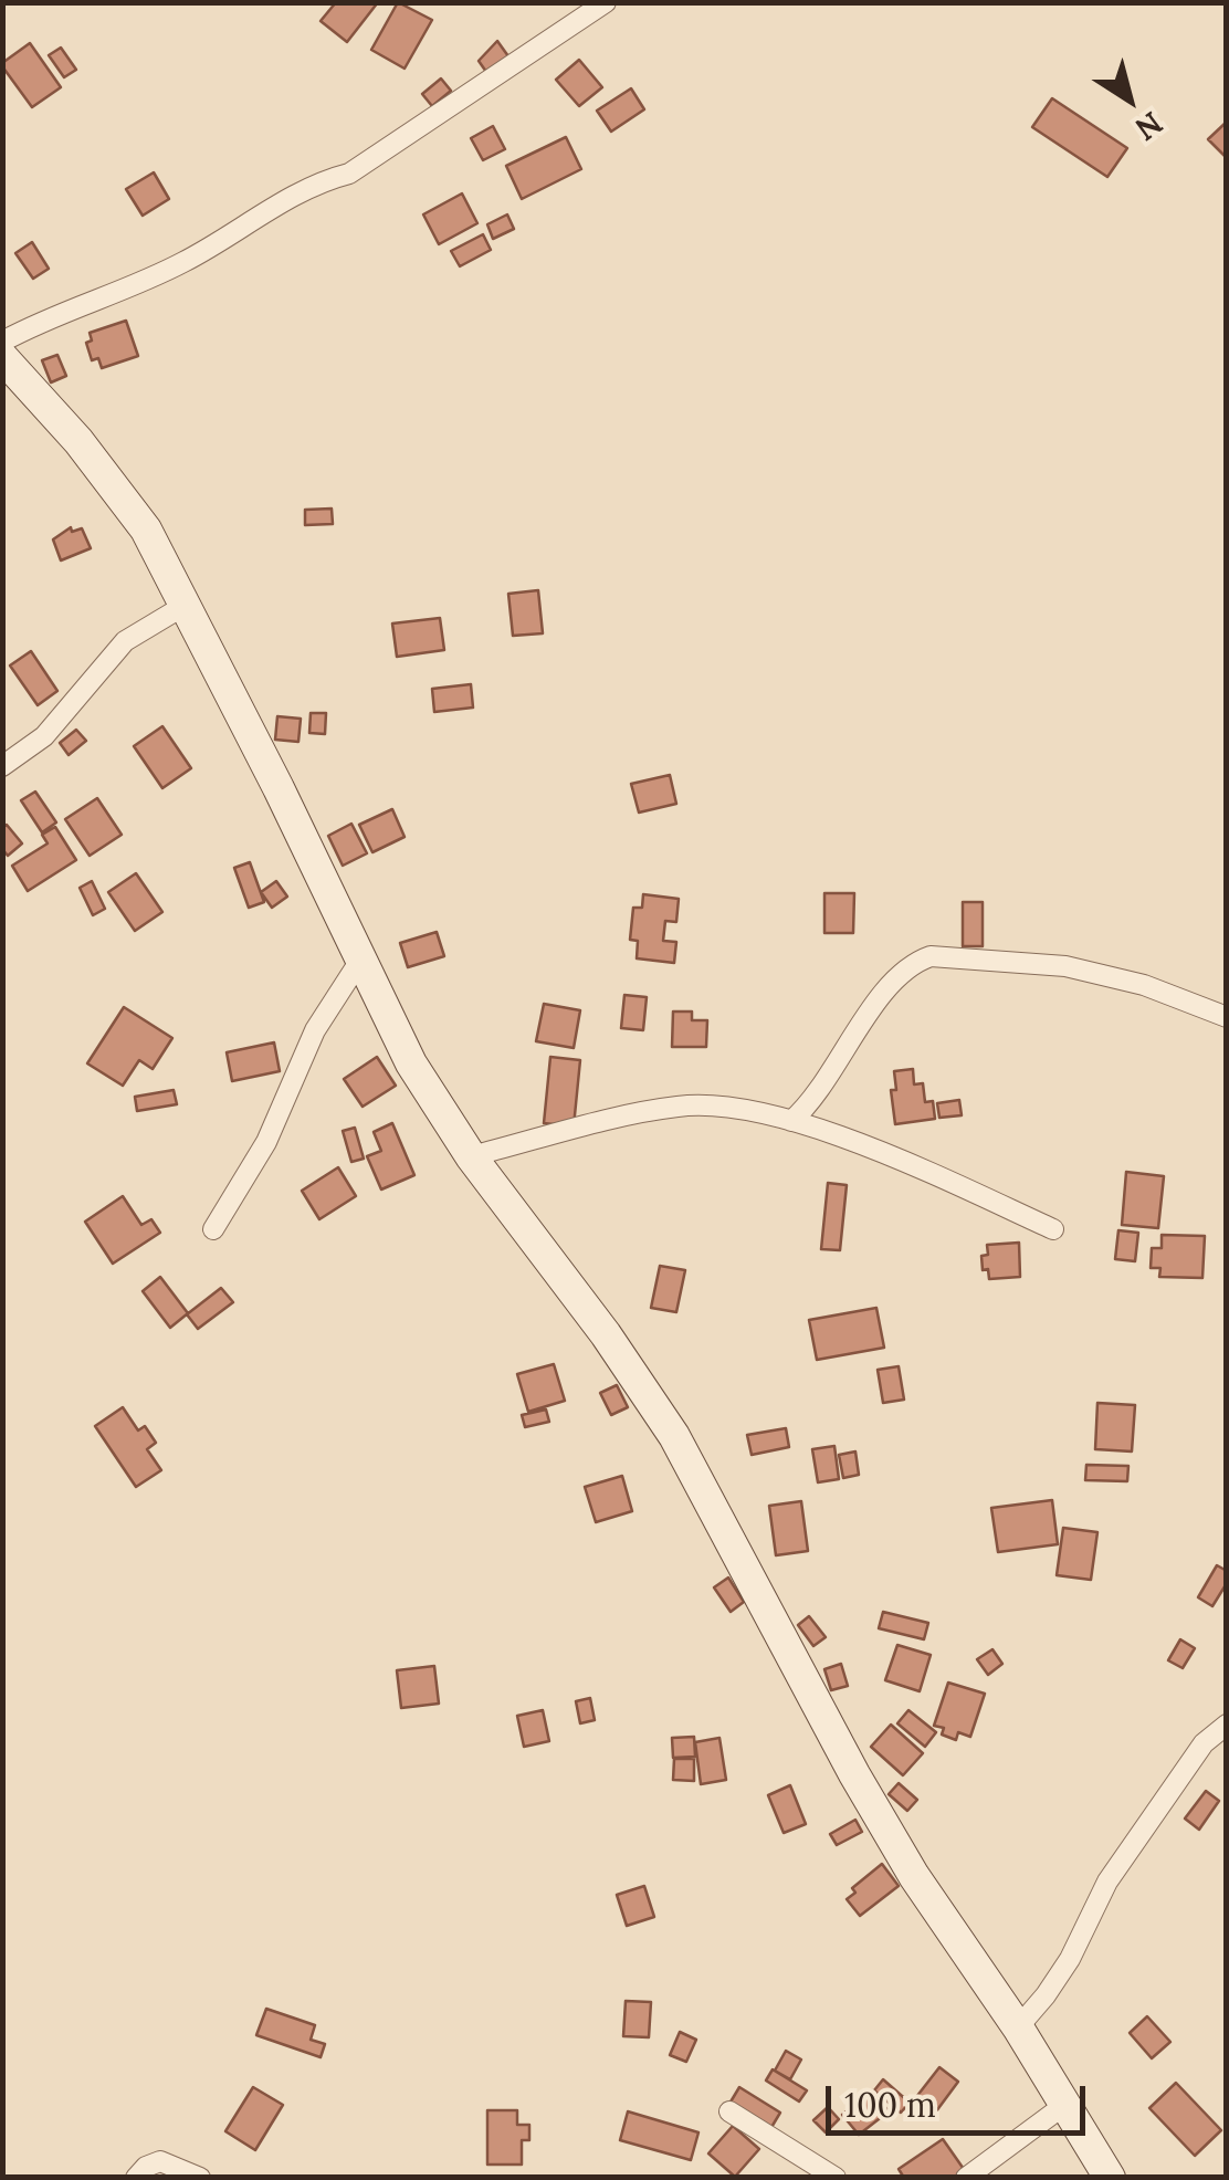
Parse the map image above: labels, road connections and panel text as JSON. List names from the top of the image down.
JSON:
{
  "scale_bar": "100 m",
  "north": "bottom right"
}
